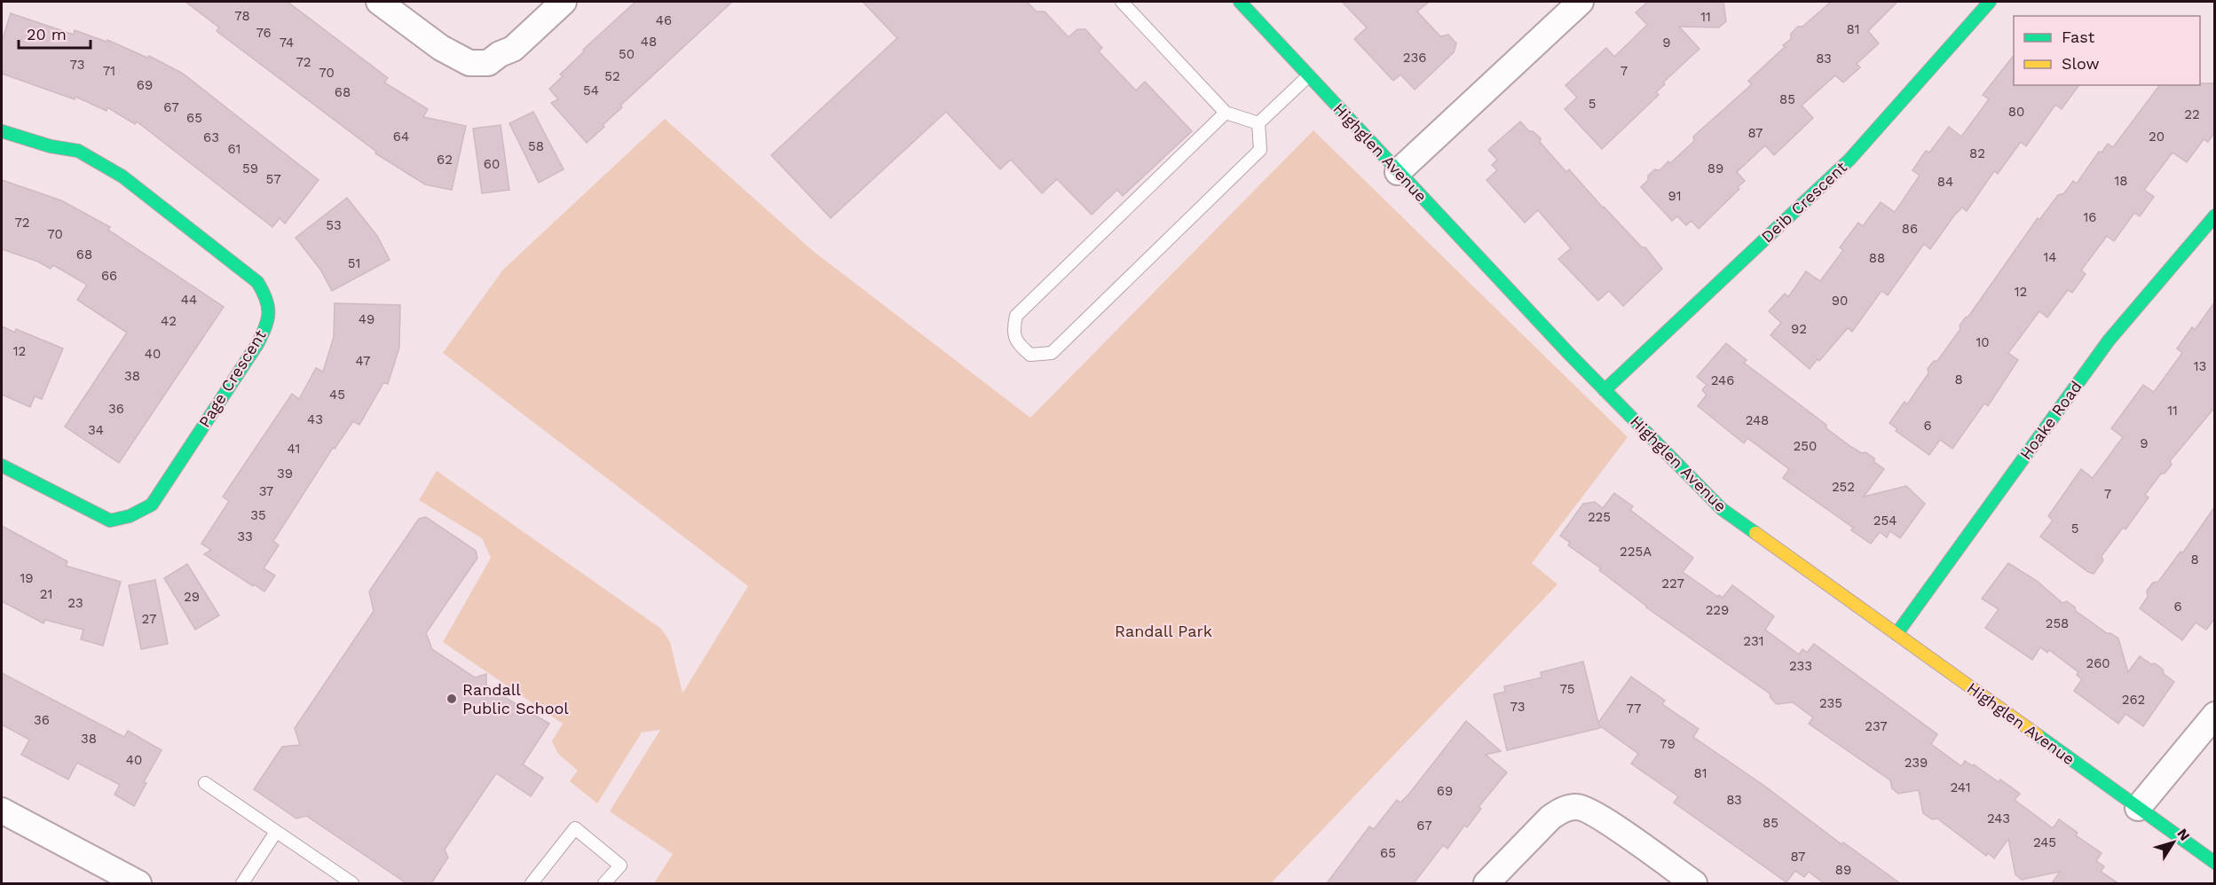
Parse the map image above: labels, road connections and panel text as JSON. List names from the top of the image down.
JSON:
{
  "streets": {
    "street": [
      "Highglen Avenue",
      "Deib Crescent",
      "Page Crescent",
      "Hoake Road"
    ]
  },
  "crossings": [
    ["Highglen Avenue", "Deib Crescent"],
    ["Highglen Avenue", "Hoake Road"]
  ],
  "parks": ["Randall Park"],
  "places": ["Randall Public School"],
  "house_numbers": [
    "78",
    "11",
    "46",
    "81",
    "76",
    "48",
    "74",
    "9",
    "50",
    "236",
    "83",
    "72",
    "73",
    "71",
    "7",
    "70",
    "52",
    "69",
    "54",
    "68",
    "85",
    "5",
    "67",
    "80",
    "22",
    "65",
    "87",
    "64",
    "20",
    "63",
    "58",
    "61",
    "82",
    "62",
    "60",
    "59",
    "89",
    "57",
    "18",
    "84",
    "91",
    "16",
    "72",
    "53",
    "86",
    "70",
    "68",
    "14",
    "88",
    "51",
    "66",
    "12",
    "44",
    "90",
    "49",
    "42",
    "92",
    "10",
    "12",
    "40",
    "47",
    "13",
    "38",
    "8",
    "246",
    "45",
    "36",
    "11",
    "43",
    "248",
    "6",
    "34",
    "9",
    "250",
    "41",
    "39",
    "252",
    "37",
    "7",
    "35",
    "225",
    "254",
    "5",
    "33",
    "225A",
    "8",
    "19",
    "227",
    "21",
    "29",
    "23",
    "6",
    "229",
    "27",
    "258",
    "231",
    "260",
    "233",
    "75",
    "262",
    "235",
    "73",
    "77",
    "36",
    "237",
    "38",
    "79",
    "40",
    "239",
    "81",
    "241",
    "69",
    "83",
    "243",
    "85",
    "67",
    "245",
    "65",
    "87",
    "89"
  ],
  "legend": ["Fast", "Slow"],
  "scale_bar": "20 m",
  "north": "top right"
}
